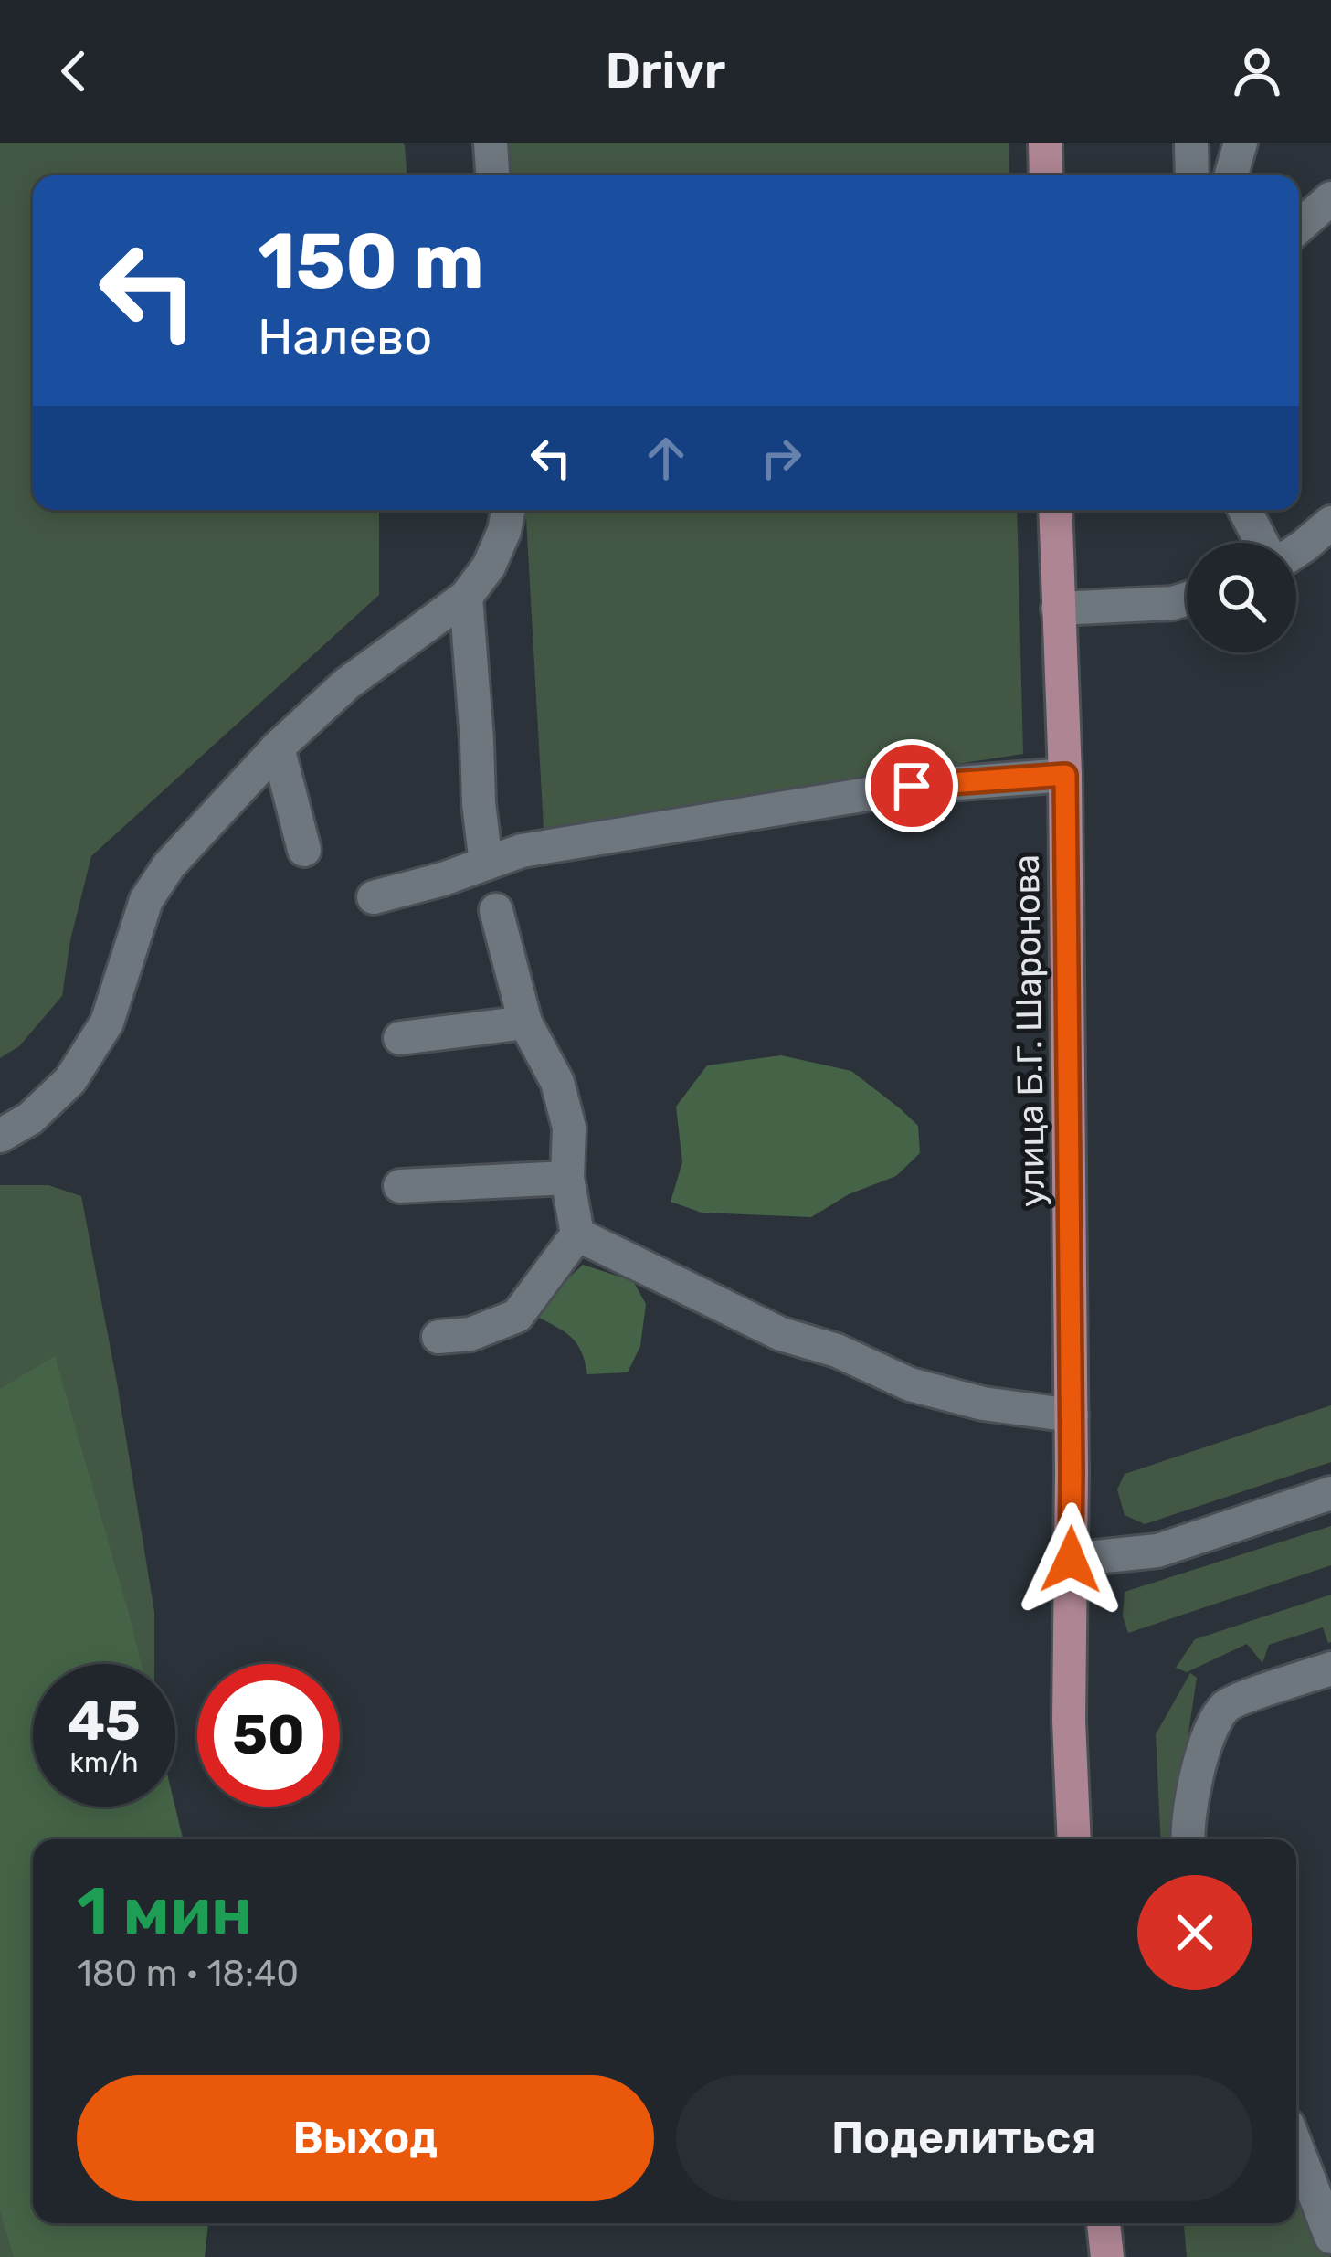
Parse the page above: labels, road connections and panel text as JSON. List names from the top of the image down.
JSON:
{
  "streets": {
    "main road": ["улица Б.Г. Шаронова"]
  },
  "page": {
    "header": "Drivr",
    "turn": ["150 m", "Налево"],
    "speed": "45 km/h",
    "limit": "50",
    "heading": ["1 мин", "180 m · 18:40"],
    "buttons": ["Выход", "Поделиться"]
  }
}
